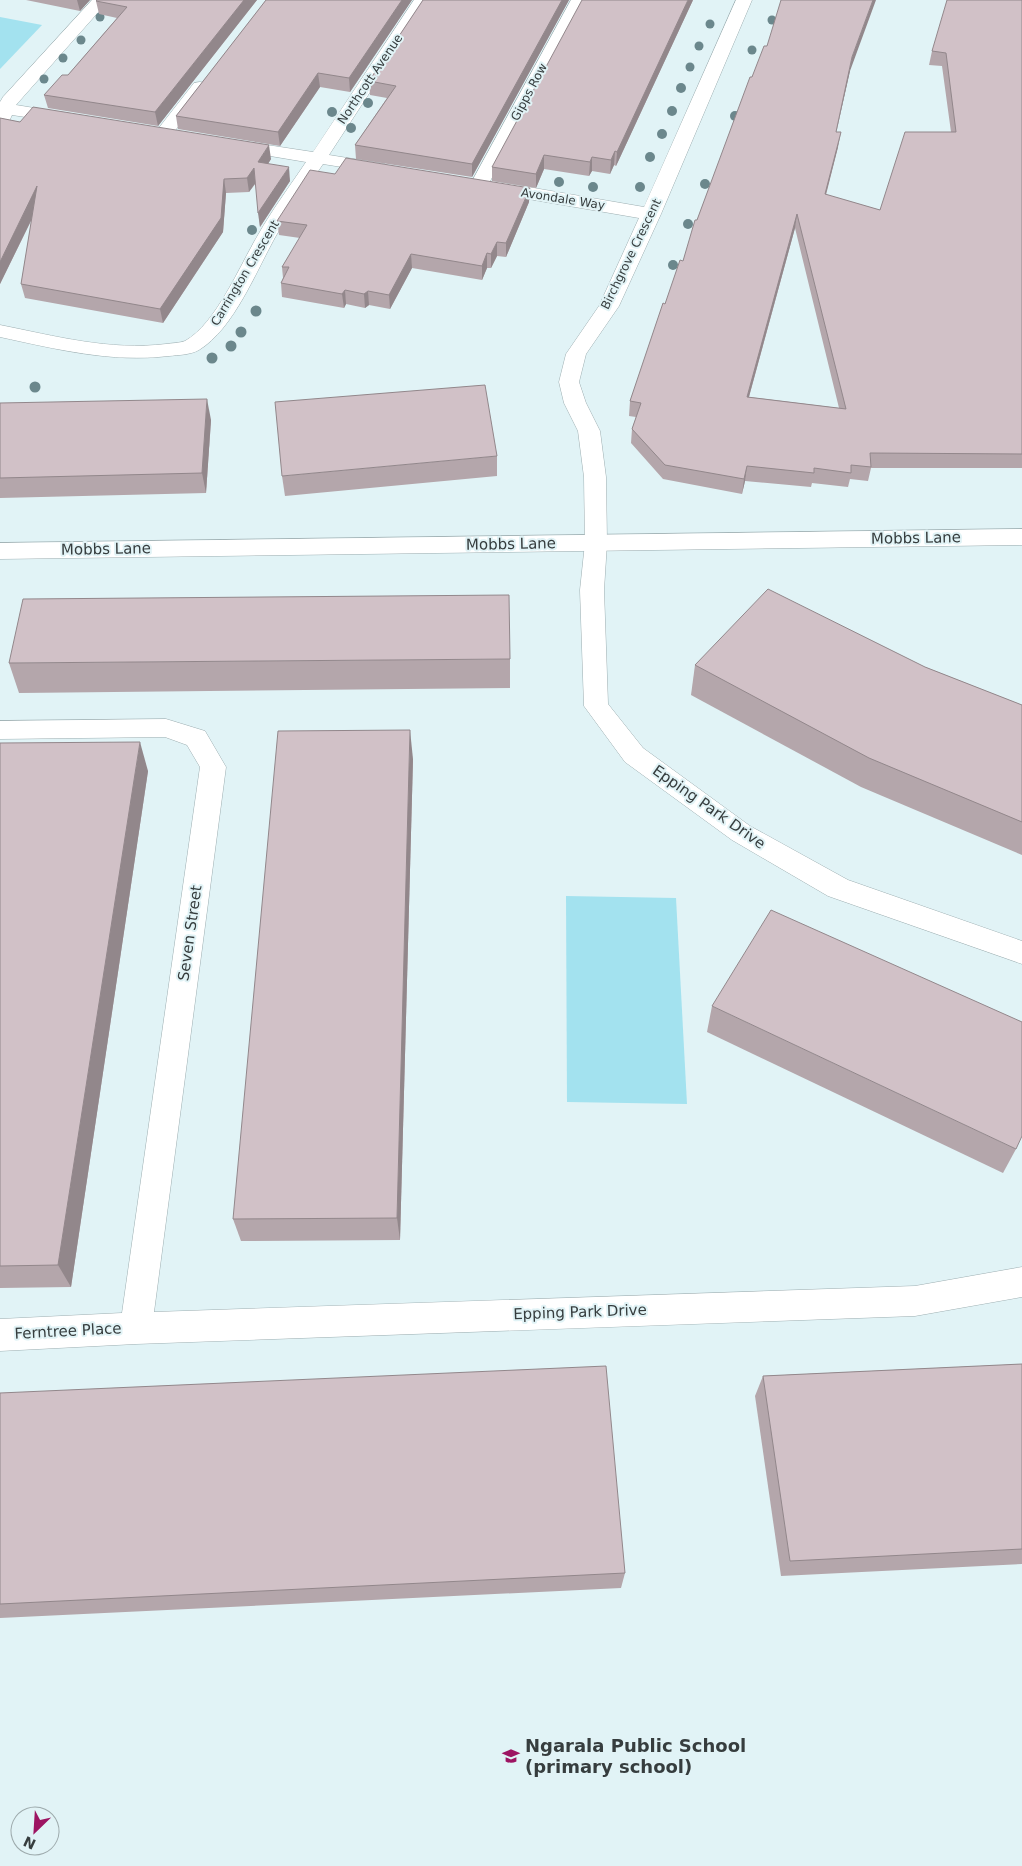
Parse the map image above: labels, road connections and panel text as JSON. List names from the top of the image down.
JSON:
{
  "streets": {
    "street": [
      "Northcott Avenue",
      "Gipps Row",
      "Avondale Way",
      "Birchgrove Crescent",
      "Carrington Crescent",
      "Mobbs Lane",
      "Epping Park Drive",
      "Seven Street",
      "Ferntree Place"
    ]
  },
  "crossings": [
    ["Northcott Avenue", "Carrington Crescent"],
    ["Gipps Row", "Avondale Way"],
    ["Avondale Way", "Birchgrove Crescent"],
    ["Birchgrove Crescent", "Mobbs Lane"],
    ["Birchgrove Crescent", "Epping Park Drive"],
    ["Mobbs Lane", "Epping Park Drive"],
    ["Epping Park Drive", "Seven Street"],
    ["Epping Park Drive", "Ferntree Place"],
    ["Seven Street", "Ferntree Place"]
  ],
  "places": {
    "school or university": ["Ngarala Public School (primary school)"]
  },
  "north": "bottom left"
}
